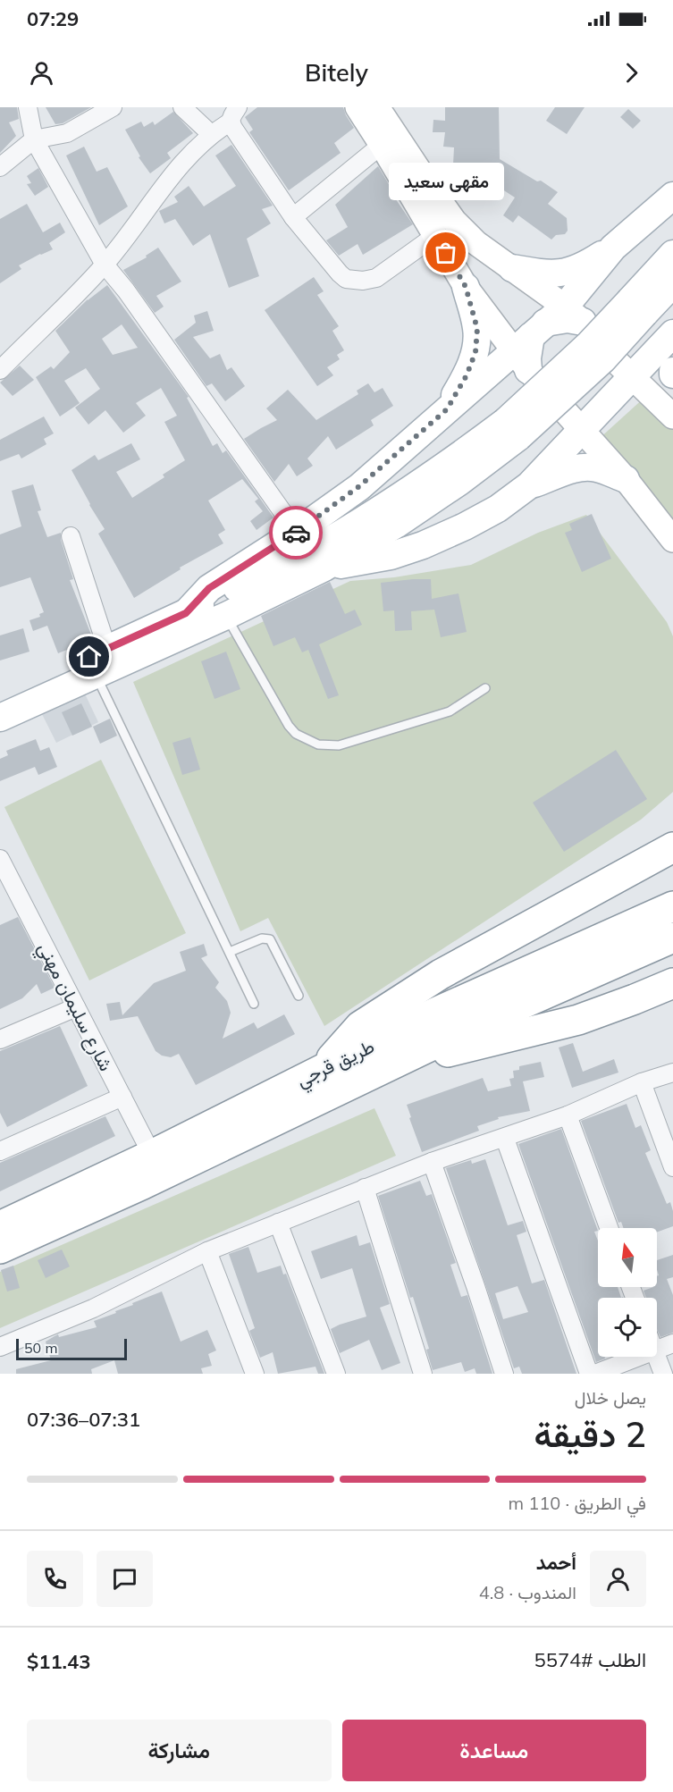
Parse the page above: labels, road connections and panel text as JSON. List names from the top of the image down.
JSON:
{
  "streets": {
    "highway": ["طريق قرجي"],
    "street": ["شارع سليمان مهني"]
  },
  "crossings": [
    ["شارع سليمان مهني", "طريق قرجي"]
  ],
  "places": ["مقهى سعيد"],
  "scale_bar": "50 m",
  "north": "top",
  "page": {
    "status": "07:29",
    "header": "Bitely",
    "bubble": "مقهى سعيد",
    "scale": "50 m",
    "heading": ["2 دقيقة", "يصل خلال", "07:31–07:36"],
    "panel": [
      "أحمد",
      "المندوب · 4.8",
      "الطلب #5574",
      "$11.43"
    ],
    "bar": "في الطريق · 110 m",
    "buttons": ["مساعدة", "مشاركة"]
  }
}
